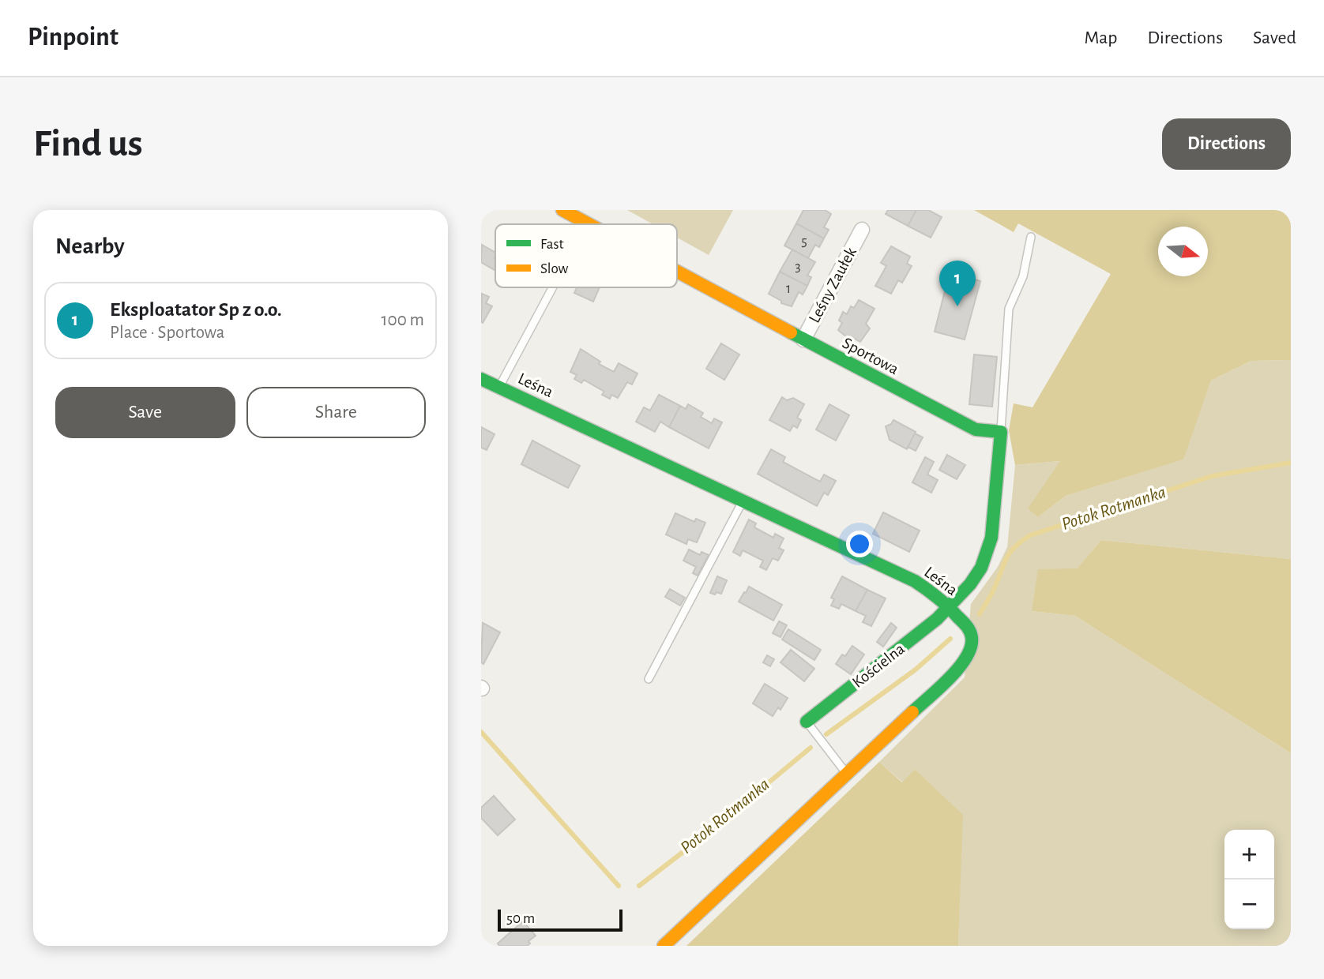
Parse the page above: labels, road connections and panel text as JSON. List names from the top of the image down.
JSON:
{
  "streets": {
    "street": [
      "Leśny Zaułek",
      "Sportowa",
      "Leśna",
      "Kościelna"
    ]
  },
  "crossings": [
    ["Leśny Zaułek", "Sportowa"],
    ["Leśna", "Kościelna"]
  ],
  "water": ["Potok Rotmanka"],
  "house_numbers": ["5", "3", "1"],
  "legend": ["Fast", "Slow"],
  "scale_bar": "50 m",
  "north": "right",
  "page": {
    "header": "Pinpoint",
    "nav": ["Map", "Directions", "Saved"],
    "buttons": [
      "Directions",
      ["Save", "Share"]
    ],
    "title": "Find us",
    "heading": "Nearby",
    "pins": "1",
    "list": [
      {
        "mark": "1",
        "name": "Eksploatator Sp z o.o.",
        "note": "Place · Sportowa",
        "value": "100 m"
      }
    ],
    "map_buttons": ["+", "−"],
    "scale": "50 m"
  }
}
